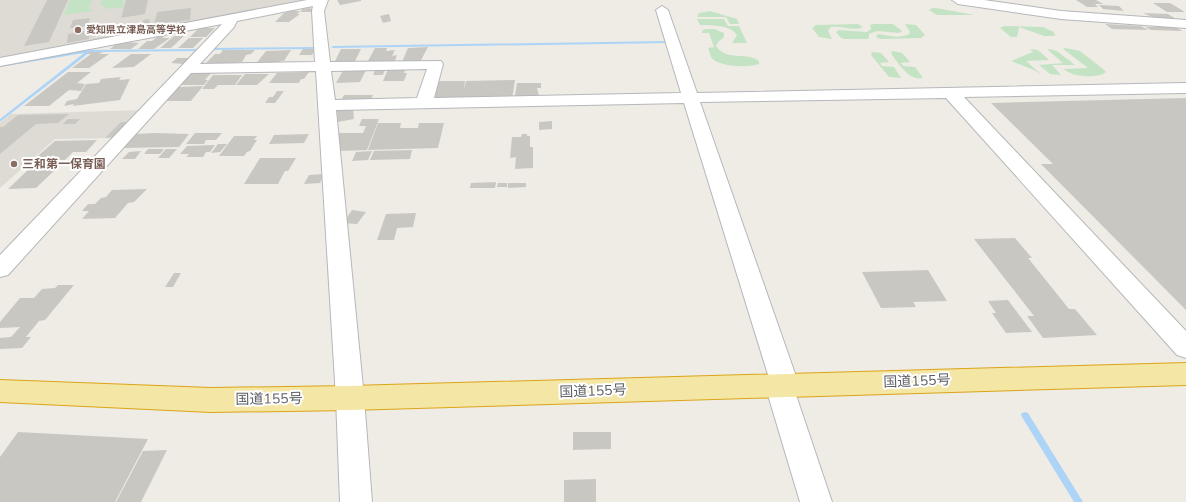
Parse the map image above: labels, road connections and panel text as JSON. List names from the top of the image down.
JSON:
{
  "streets": {
    "highway": ["国道155号"]
  },
  "places": ["愛知県立津島高等学校", "三和第一保育園"]
}
